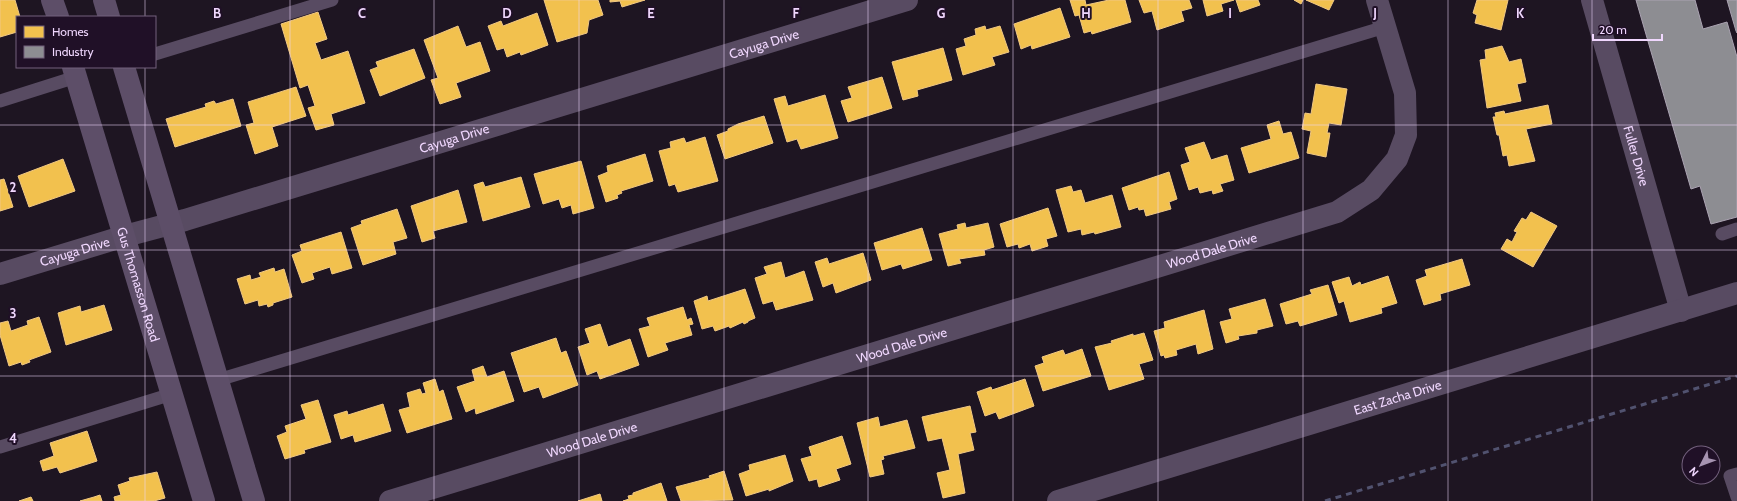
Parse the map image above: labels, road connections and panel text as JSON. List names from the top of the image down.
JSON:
{
  "streets": {
    "main road": ["Gus Thomasson Road"],
    "street": [
      "Cayuga Drive",
      "Fuller Drive",
      "Wood Dale Drive",
      "East Zacha Drive"
    ]
  },
  "crossings": [
    ["Cayuga Drive", "Gus Thomasson Road"],
    ["Fuller Drive", "East Zacha Drive"]
  ],
  "legend": ["Homes", "Industry"],
  "scale_bar": "20 m",
  "north": "bottom left",
  "grid": {
    "columns": [
      "B",
      "C",
      "D",
      "E",
      "F",
      "G",
      "H",
      "I",
      "J",
      "K"
    ],
    "rows": ["2", "3", "4"]
  }
}
